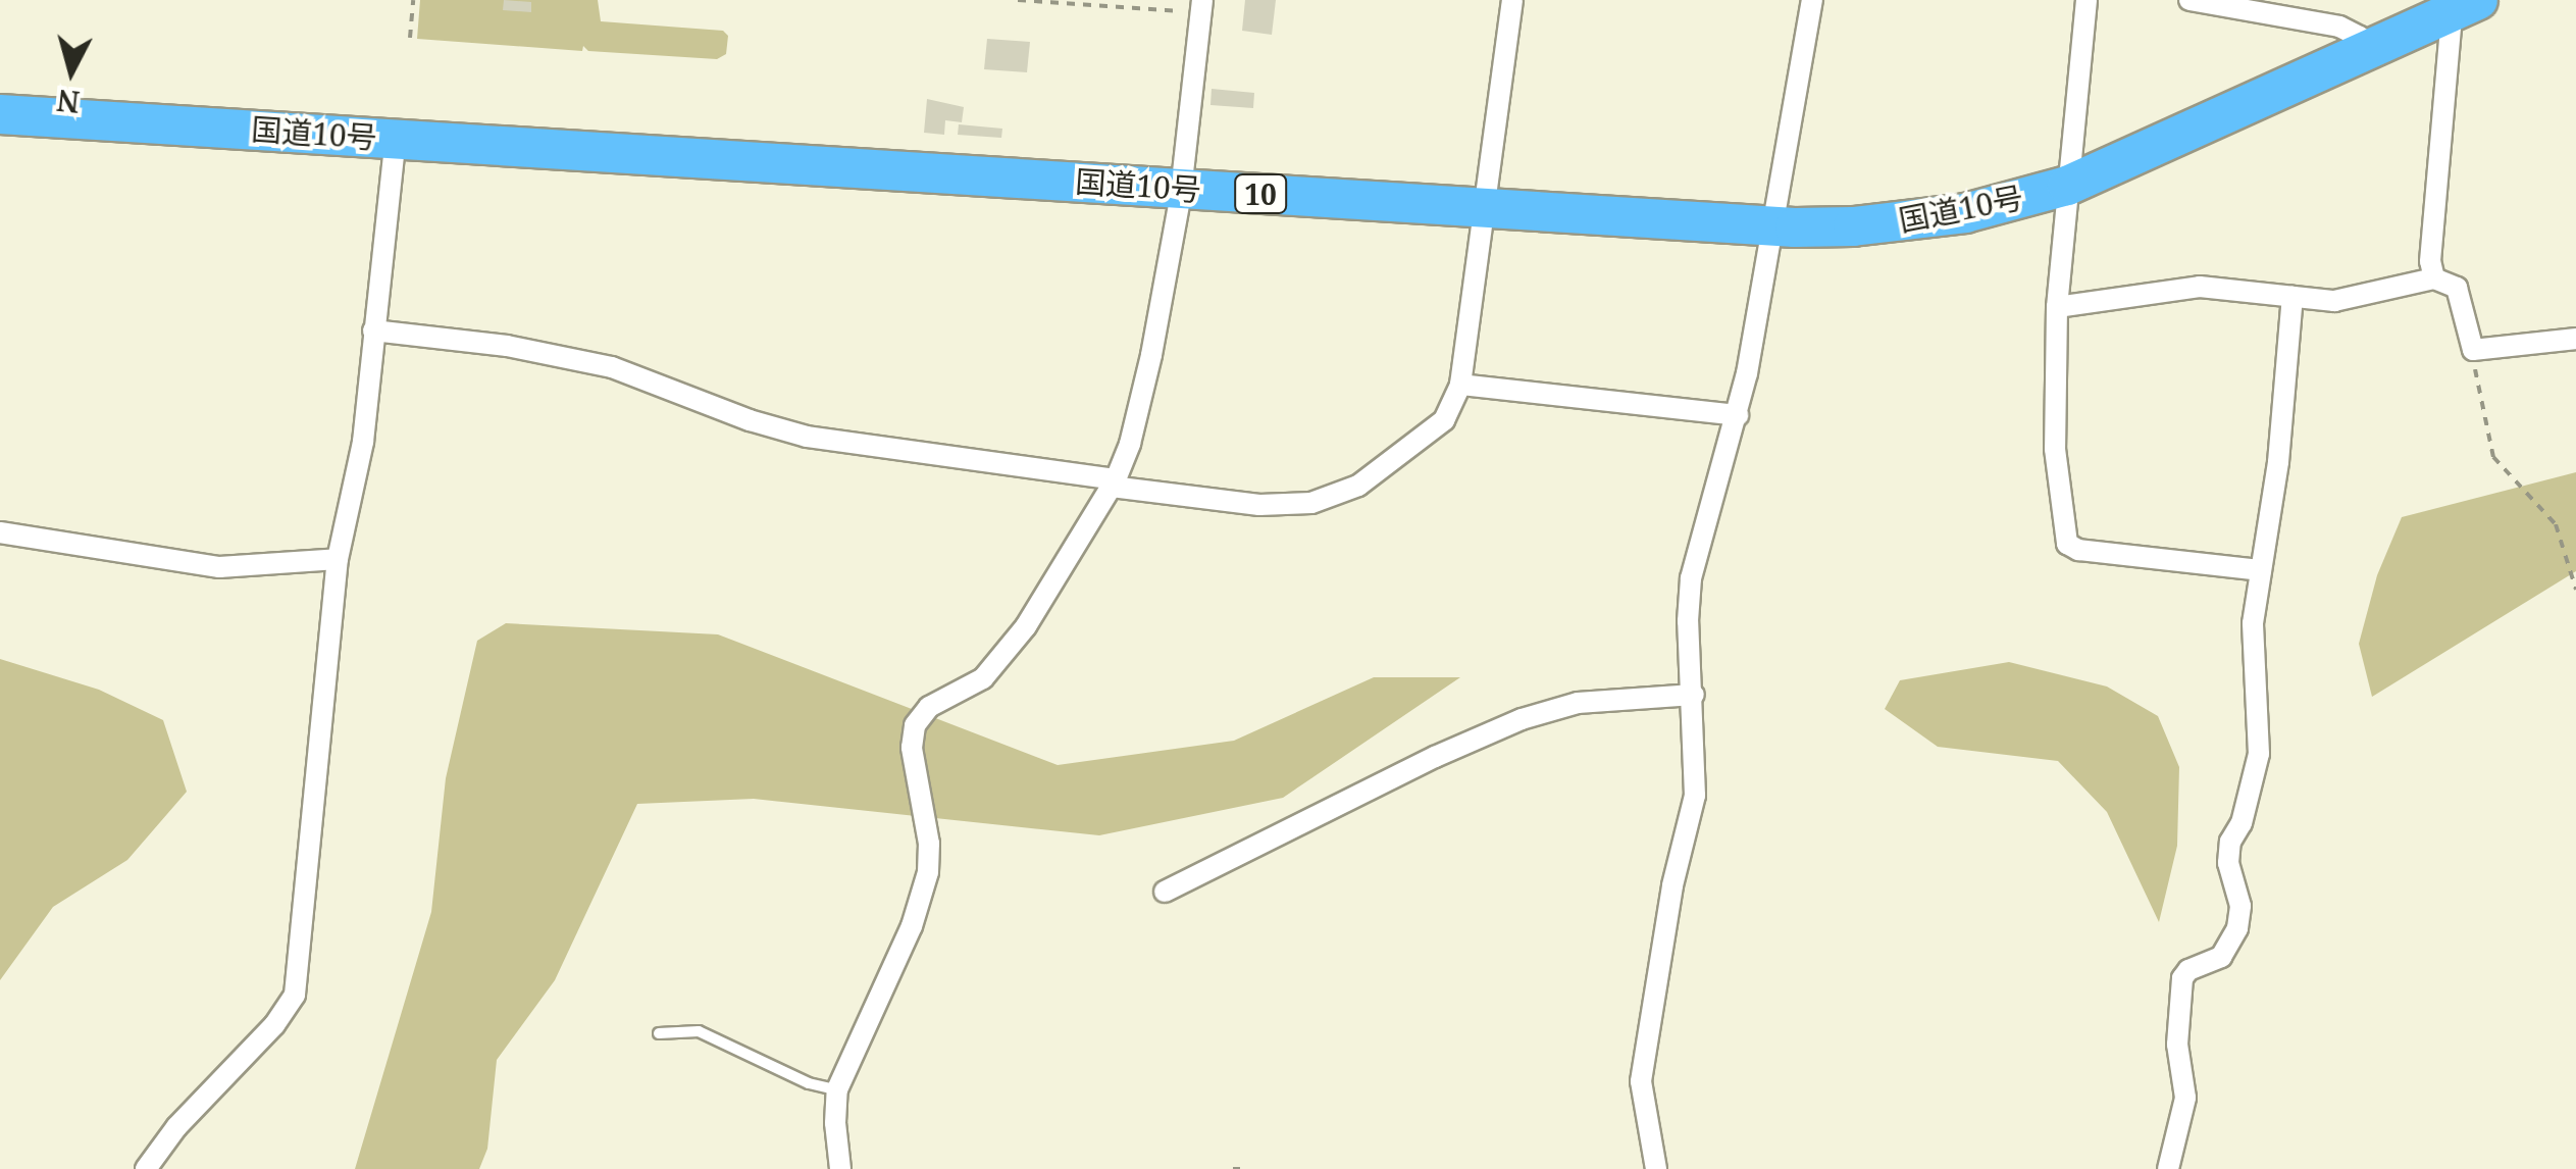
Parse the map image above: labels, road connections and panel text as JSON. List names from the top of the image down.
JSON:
{
  "streets": {
    "highway": ["国道10号", "10"]
  },
  "north": "bottom"
}
